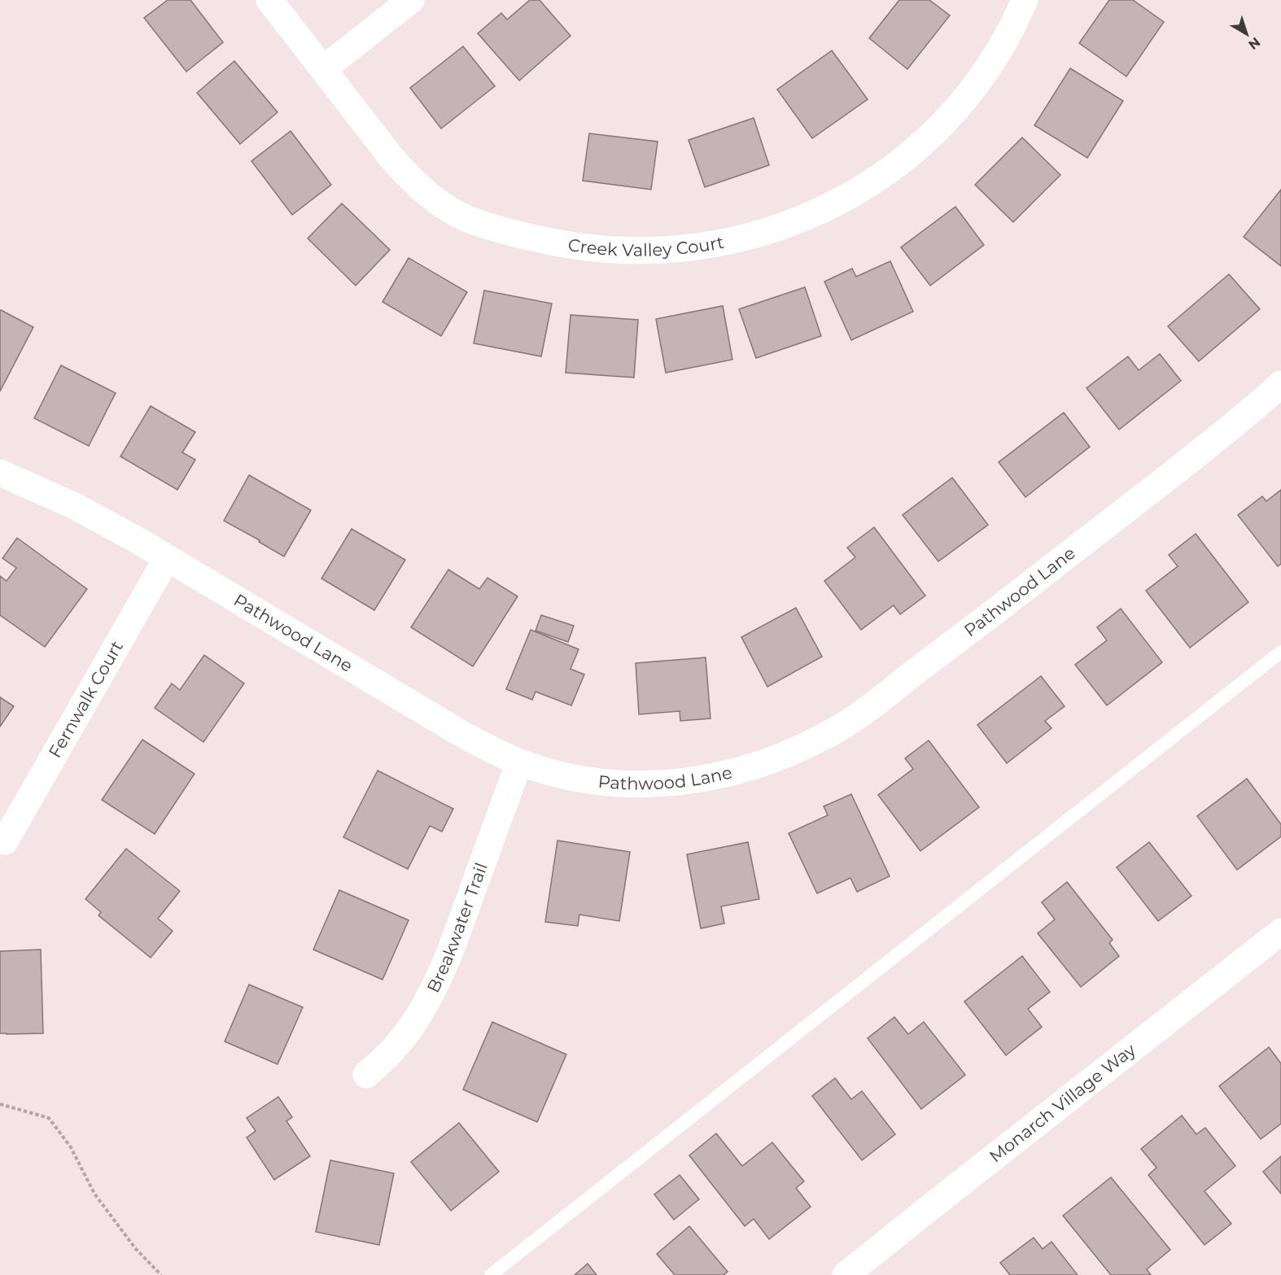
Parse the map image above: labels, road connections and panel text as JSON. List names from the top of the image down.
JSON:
{
  "streets": {
    "street": [
      "Creek Valley Court",
      "Pathwood Lane",
      "Fernwalk Court",
      "Breakwater Trail",
      "Monarch Village Way"
    ]
  },
  "crossings": [
    ["Pathwood Lane", "Fernwalk Court"],
    ["Pathwood Lane", "Breakwater Trail"]
  ],
  "north": "bottom right"
}
